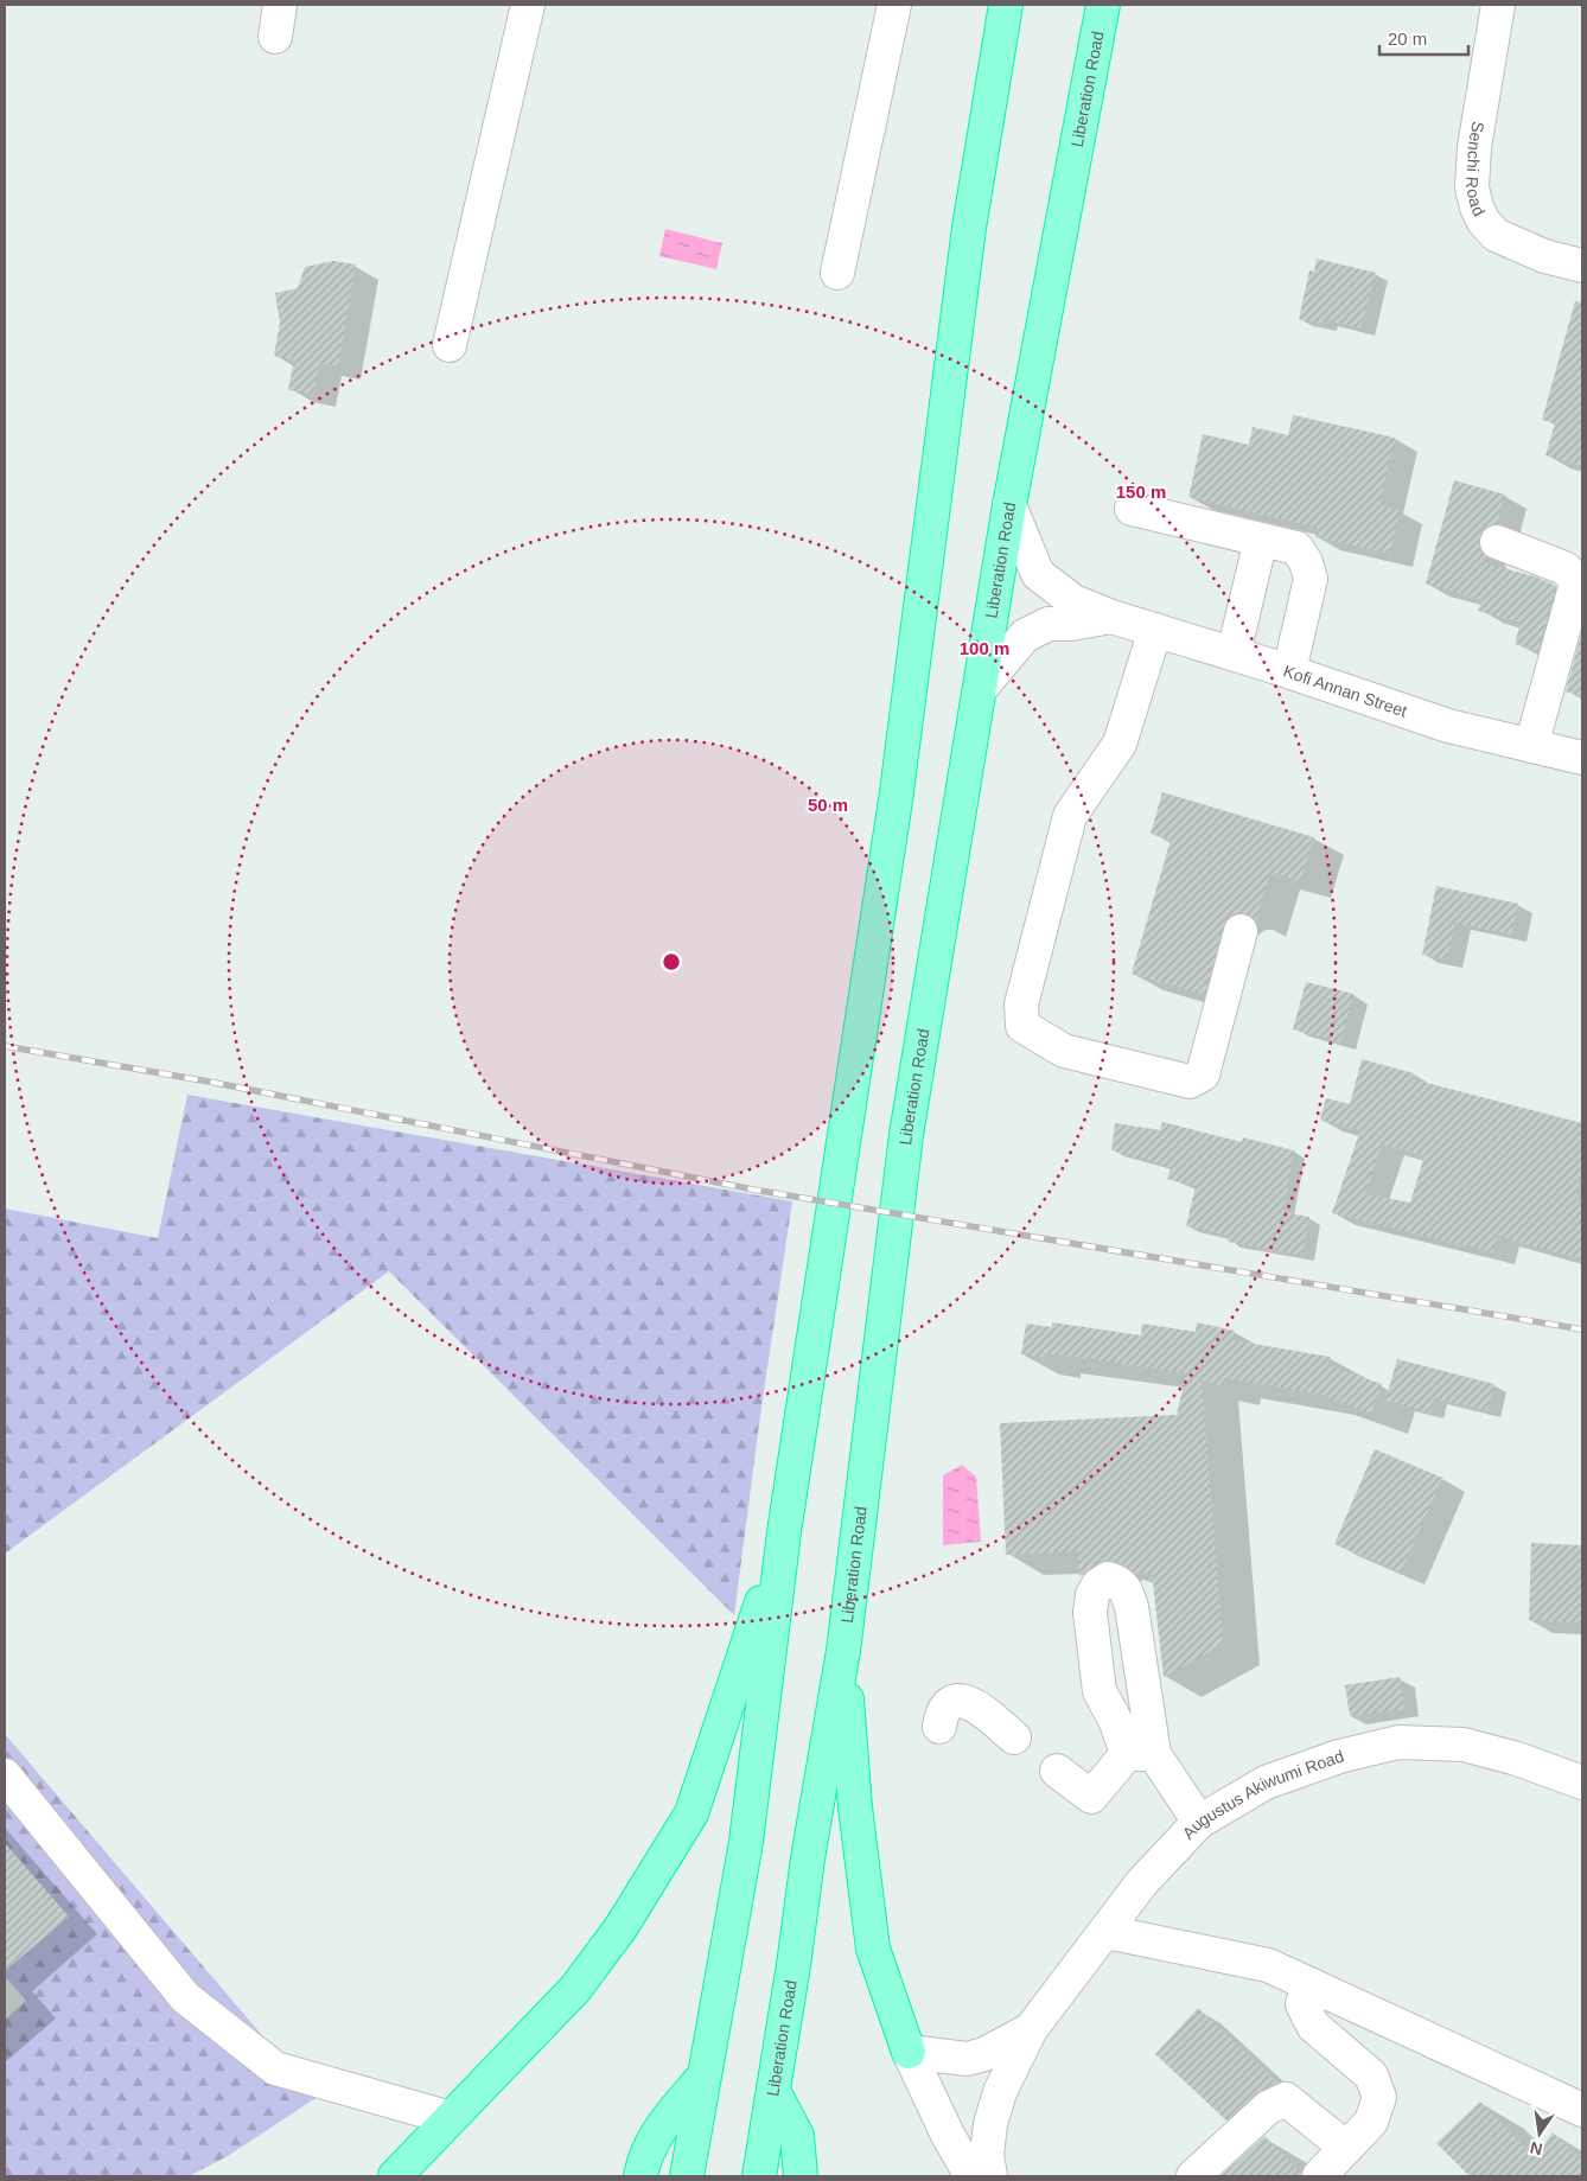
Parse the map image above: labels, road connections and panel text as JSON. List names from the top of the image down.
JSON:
{
  "streets": {
    "highway": ["Liberation Road"],
    "street": ["Senchi Road", "Kofi Annan Street", "Augustus Akiwumi Road"]
  },
  "crossings": [
    ["Liberation Road", "Kofi Annan Street"]
  ],
  "scale_bar": "20 m",
  "north": "bottom",
  "rings": ["150 m", "100 m", "50 m"]
}
